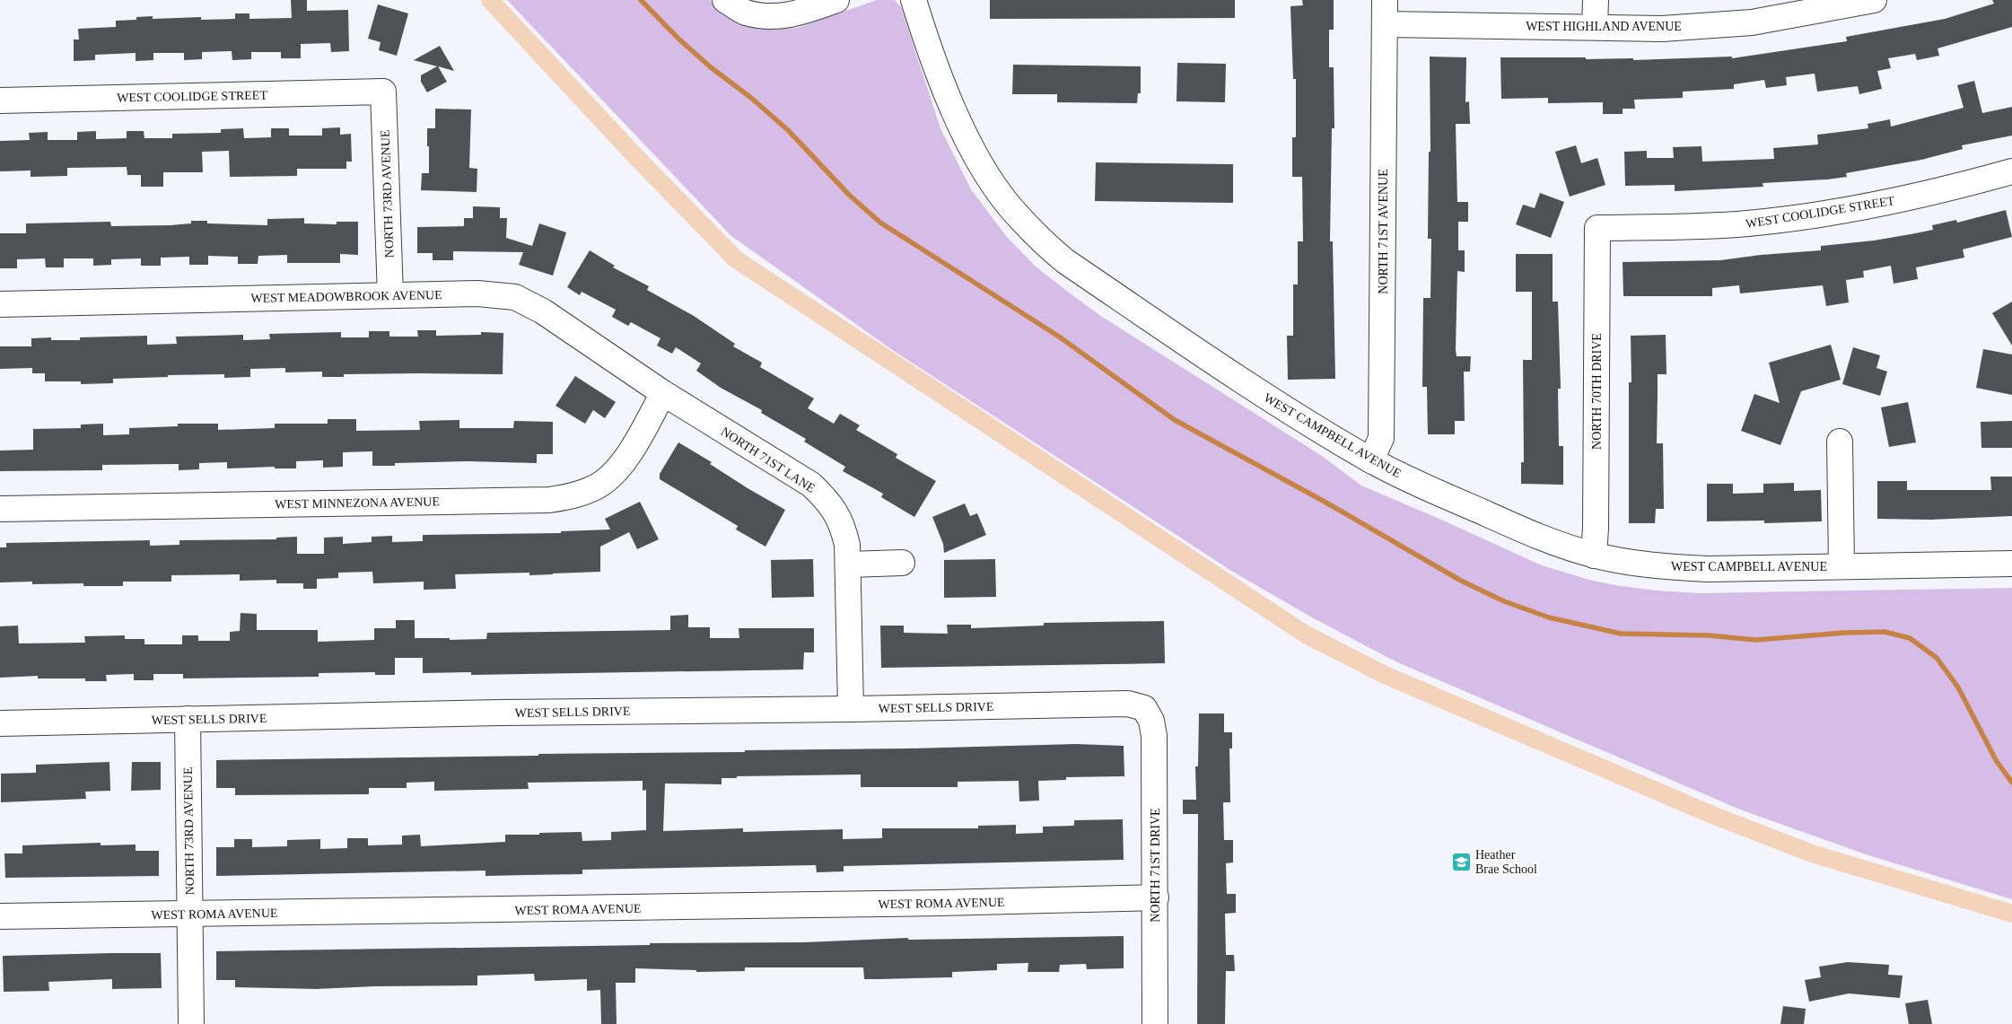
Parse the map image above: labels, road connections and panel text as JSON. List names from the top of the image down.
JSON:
{
  "streets": {
    "street": [
      "WEST HIGHLAND AVENUE",
      "WEST COOLIDGE STREET",
      "NORTH 73RD AVENUE",
      "NORTH 71ST AVENUE",
      "WEST MEADOWBROOK AVENUE",
      "NORTH 70TH DRIVE",
      "WEST CAMPBELL AVENUE",
      "NORTH 71ST LANE",
      "WEST MINNEZONA AVENUE",
      "WEST SELLS DRIVE",
      "NORTH 71ST DRIVE",
      "WEST ROMA AVENUE"
    ]
  },
  "crossings": [
    ["WEST HIGHLAND AVENUE", "NORTH 71ST AVENUE"],
    ["WEST COOLIDGE STREET", "NORTH 73RD AVENUE"],
    ["WEST COOLIDGE STREET", "NORTH 70TH DRIVE"],
    ["NORTH 73RD AVENUE", "WEST MEADOWBROOK AVENUE"],
    ["NORTH 73RD AVENUE", "WEST SELLS DRIVE"],
    ["NORTH 73RD AVENUE", "WEST ROMA AVENUE"],
    ["NORTH 71ST AVENUE", "WEST CAMPBELL AVENUE"],
    ["WEST MEADOWBROOK AVENUE", "NORTH 71ST LANE"],
    ["WEST MEADOWBROOK AVENUE", "WEST MINNEZONA AVENUE"],
    ["NORTH 70TH DRIVE", "WEST CAMPBELL AVENUE"],
    ["NORTH 71ST LANE", "WEST MINNEZONA AVENUE"],
    ["NORTH 71ST LANE", "WEST SELLS DRIVE"],
    ["WEST SELLS DRIVE", "NORTH 71ST DRIVE"],
    ["NORTH 71ST DRIVE", "WEST ROMA AVENUE"]
  ],
  "places": {
    "school or university": ["Heather Brae School"]
  }
}
